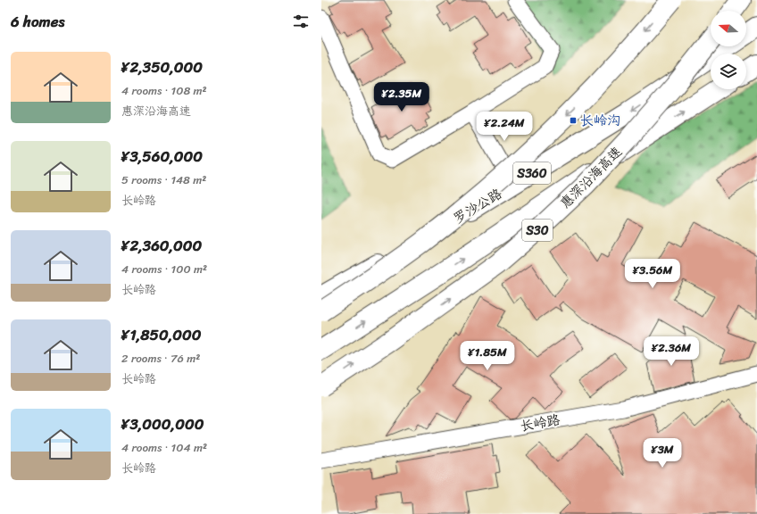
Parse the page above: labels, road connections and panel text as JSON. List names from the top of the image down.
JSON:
{
  "streets": {
    "main road": [
      "S360",
      "惠深沿海高速",
      "罗沙公路",
      "S30"
    ],
    "street": ["长岭路"]
  },
  "places": {
    "transit": ["长岭沟"]
  },
  "north": "left",
  "page": {
    "heading": "6 homes",
    "list": [
      {
        "name": "¥2,350,000",
        "note": "4 rooms · 108 m² · 惠深沿海高速"
      },
      {
        "name": "¥3,560,000",
        "note": "5 rooms · 148 m² · 长岭路"
      },
      {
        "name": "¥2,360,000",
        "note": "4 rooms · 100 m² · 长岭路"
      },
      {
        "name": "¥1,850,000",
        "note": "2 rooms · 76 m² · 长岭路"
      },
      {
        "name": "¥3,000,000",
        "note": "4 rooms · 104 m² · 长岭路"
      }
    ],
    "price": [
      "¥2.35M",
      "¥2.24M",
      "¥3.56M",
      "¥2.36M",
      "¥1.85M",
      "¥3M"
    ]
  }
}
